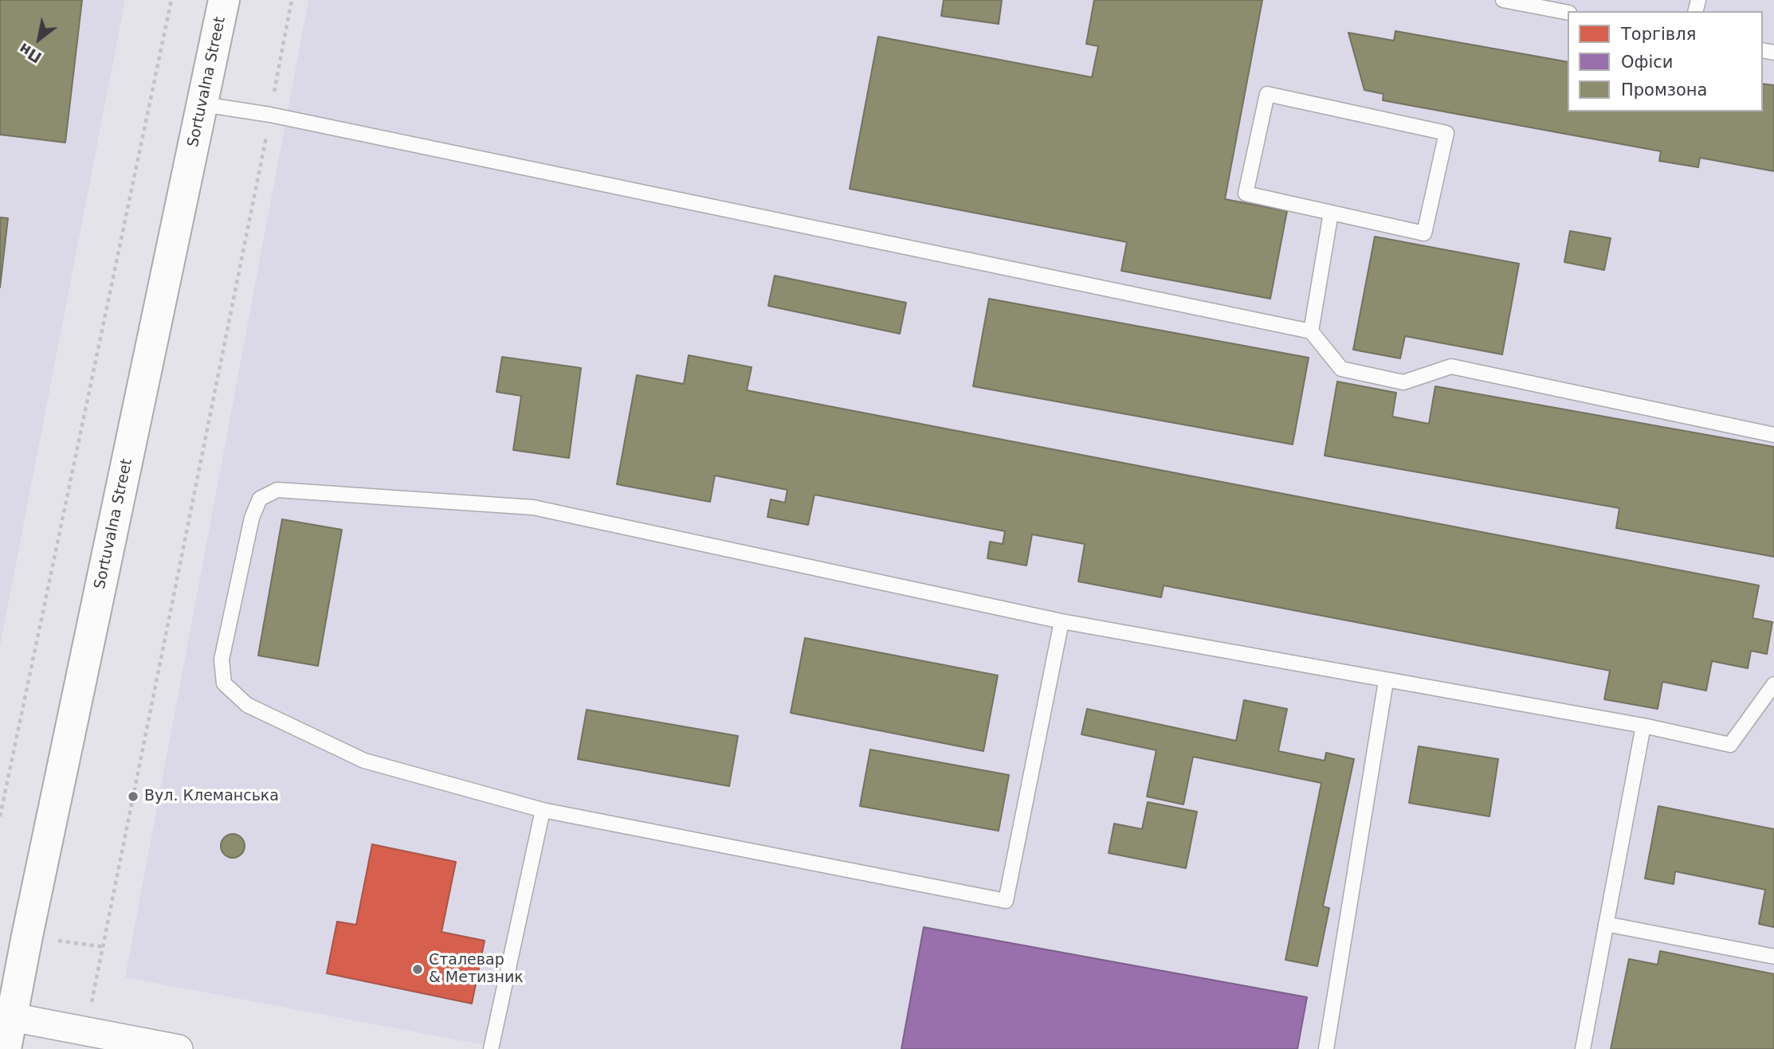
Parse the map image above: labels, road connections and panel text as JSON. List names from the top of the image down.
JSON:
{
  "streets": {
    "street": ["Sortuvalna Street"]
  },
  "places": ["Вул. Клеманська", "Сталевар & Метизник"],
  "legend": ["Торгівля", "Офіси", "Промзона"],
  "north": "bottom left"
}
